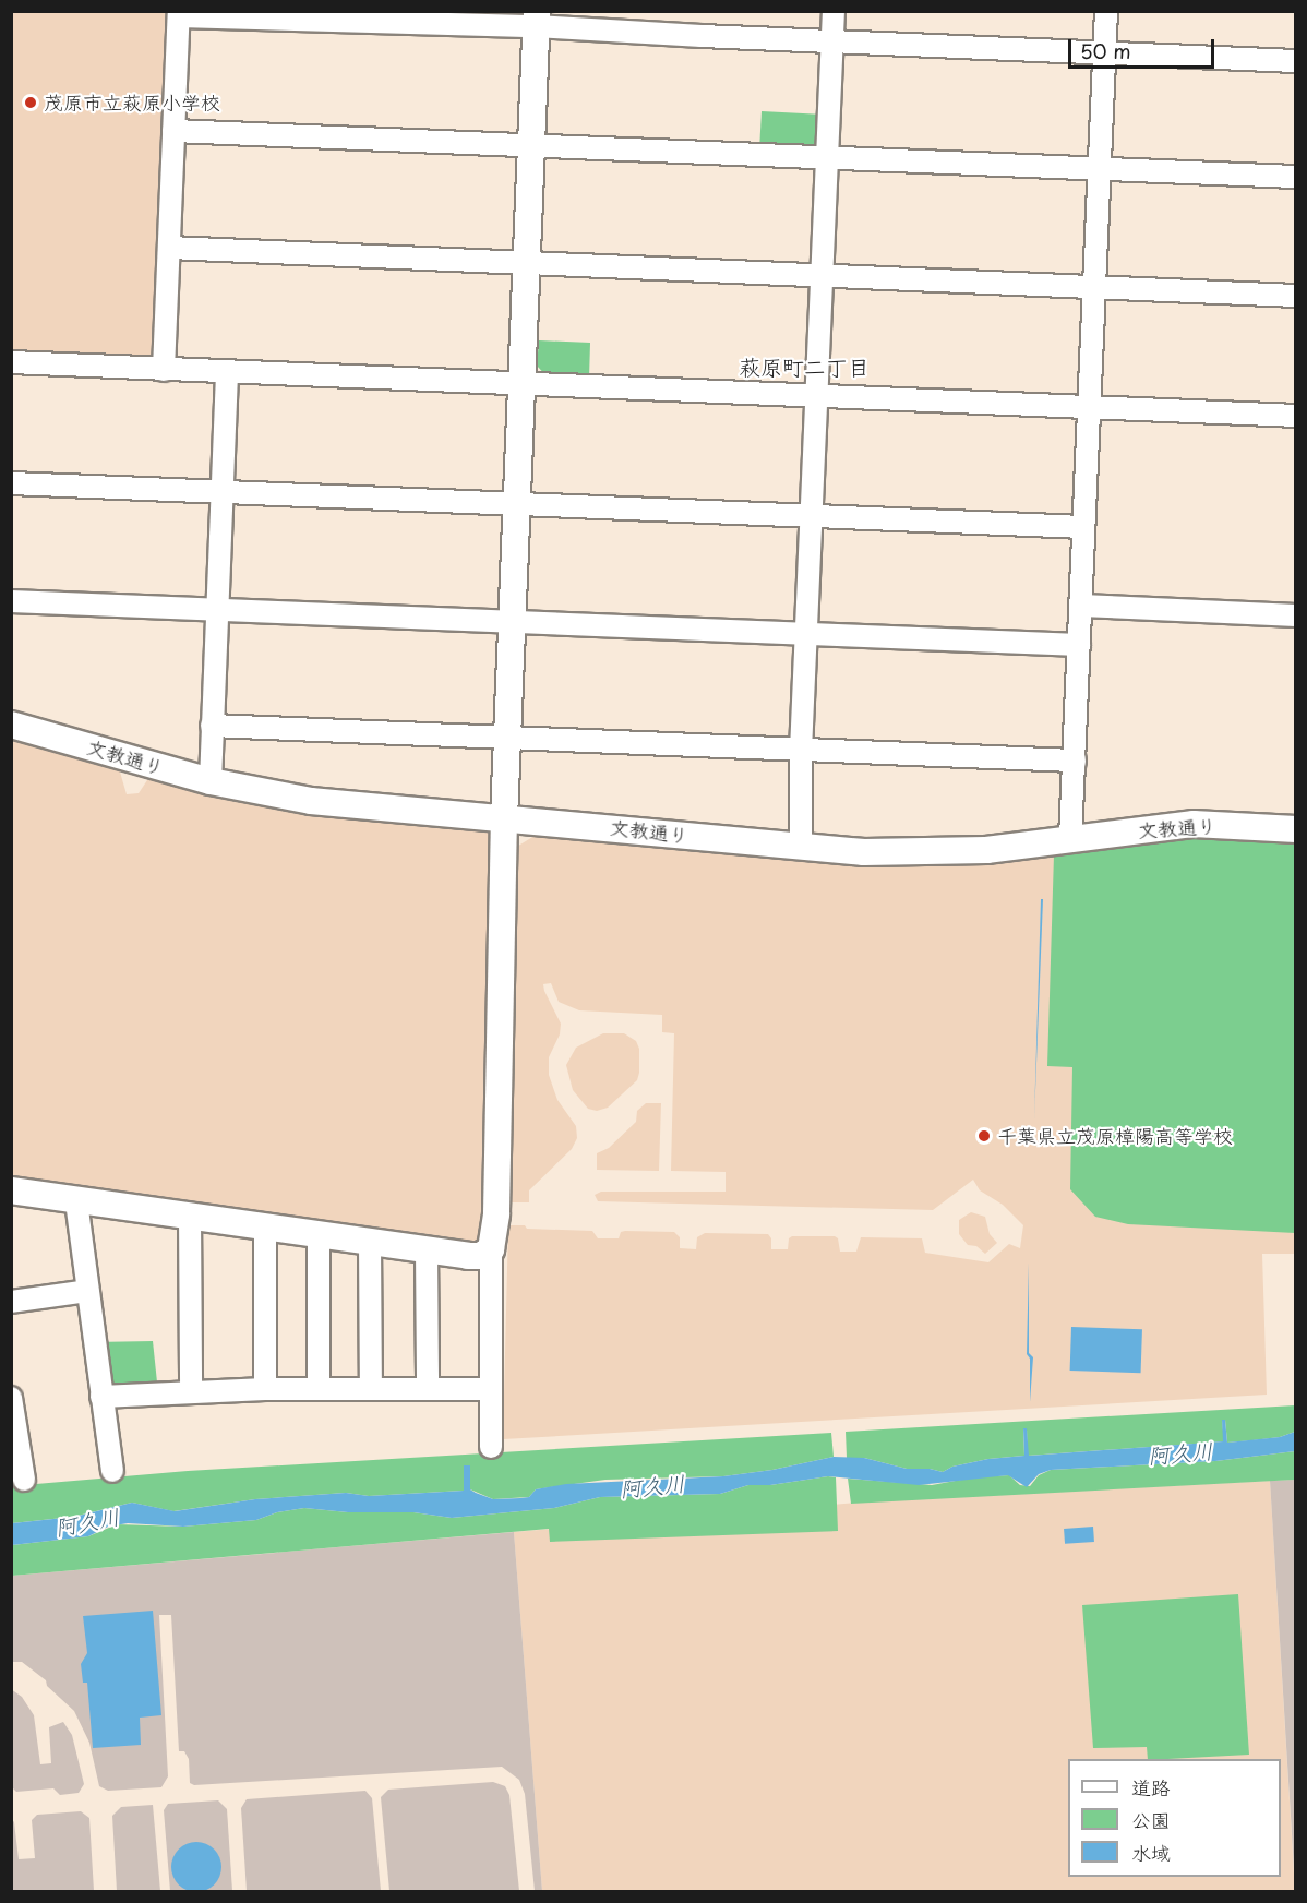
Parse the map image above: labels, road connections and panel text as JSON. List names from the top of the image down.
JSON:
{
  "streets": {
    "street": ["文教通り"]
  },
  "districts": ["萩原町二丁目"],
  "water": ["阿久川"],
  "places": ["茂原市立萩原小学校", "千葉県立茂原樟陽高等学校"],
  "legend": ["道路", "公園", "水域"],
  "scale_bar": "50 m"
}
